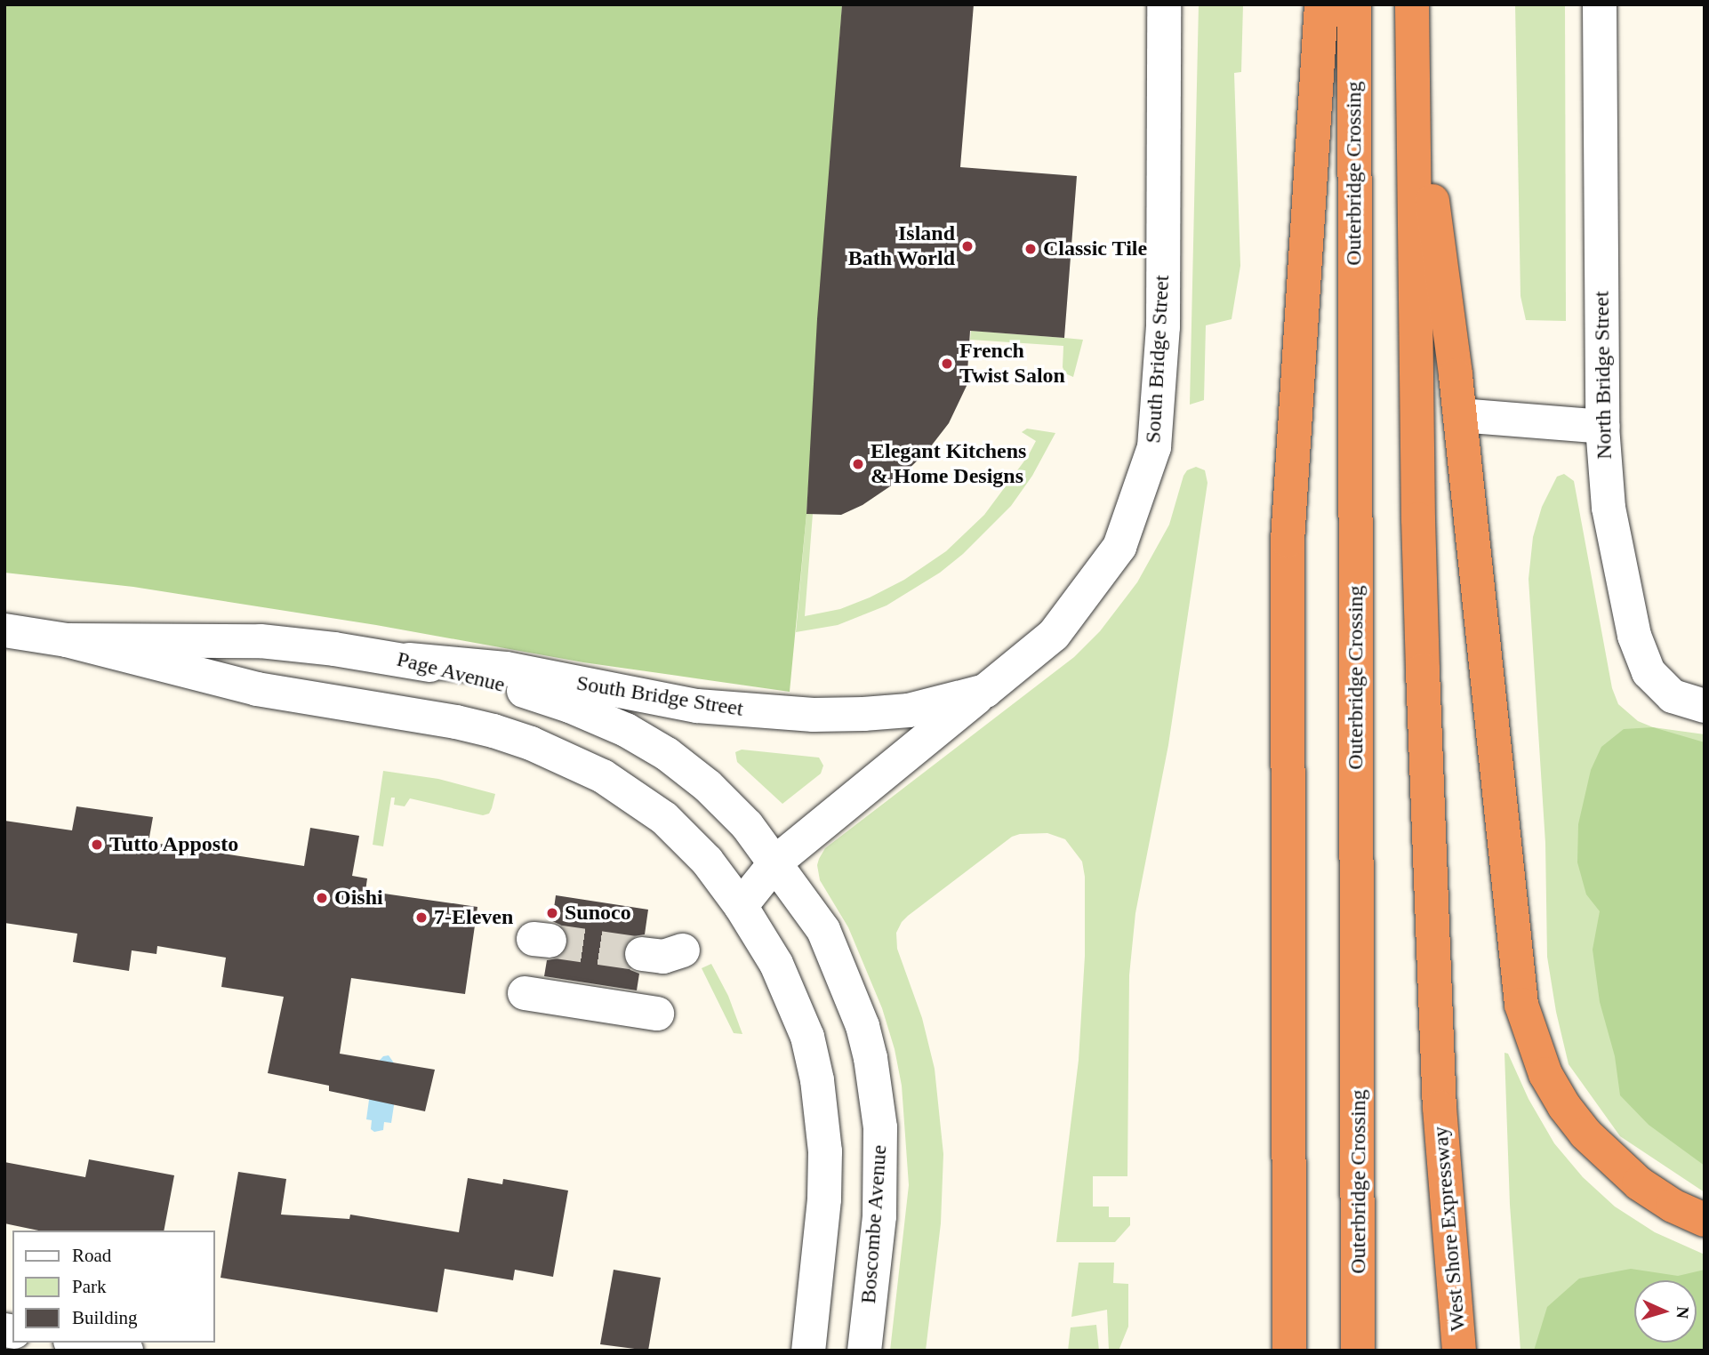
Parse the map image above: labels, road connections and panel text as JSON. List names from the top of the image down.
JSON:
{
  "streets": {
    "highway": ["Outerbridge Crossing", "West Shore Expressway"],
    "street": [
      "South Bridge Street",
      "North Bridge Street",
      "Page Avenue",
      "Boscombe Avenue"
    ]
  },
  "crossings": [
    ["South Bridge Street", "Page Avenue"],
    ["South Bridge Street", "Boscombe Avenue"],
    ["Page Avenue", "Boscombe Avenue"]
  ],
  "places": [
    "Island Bath World",
    "Classic Tile",
    "French Twist Salon",
    "Elegant Kitchens & Home Designs",
    "Tutto Apposto",
    "Oishi",
    "Sunoco",
    "7-Eleven"
  ],
  "legend": ["Road", "Park", "Building"],
  "north": "right"
}
